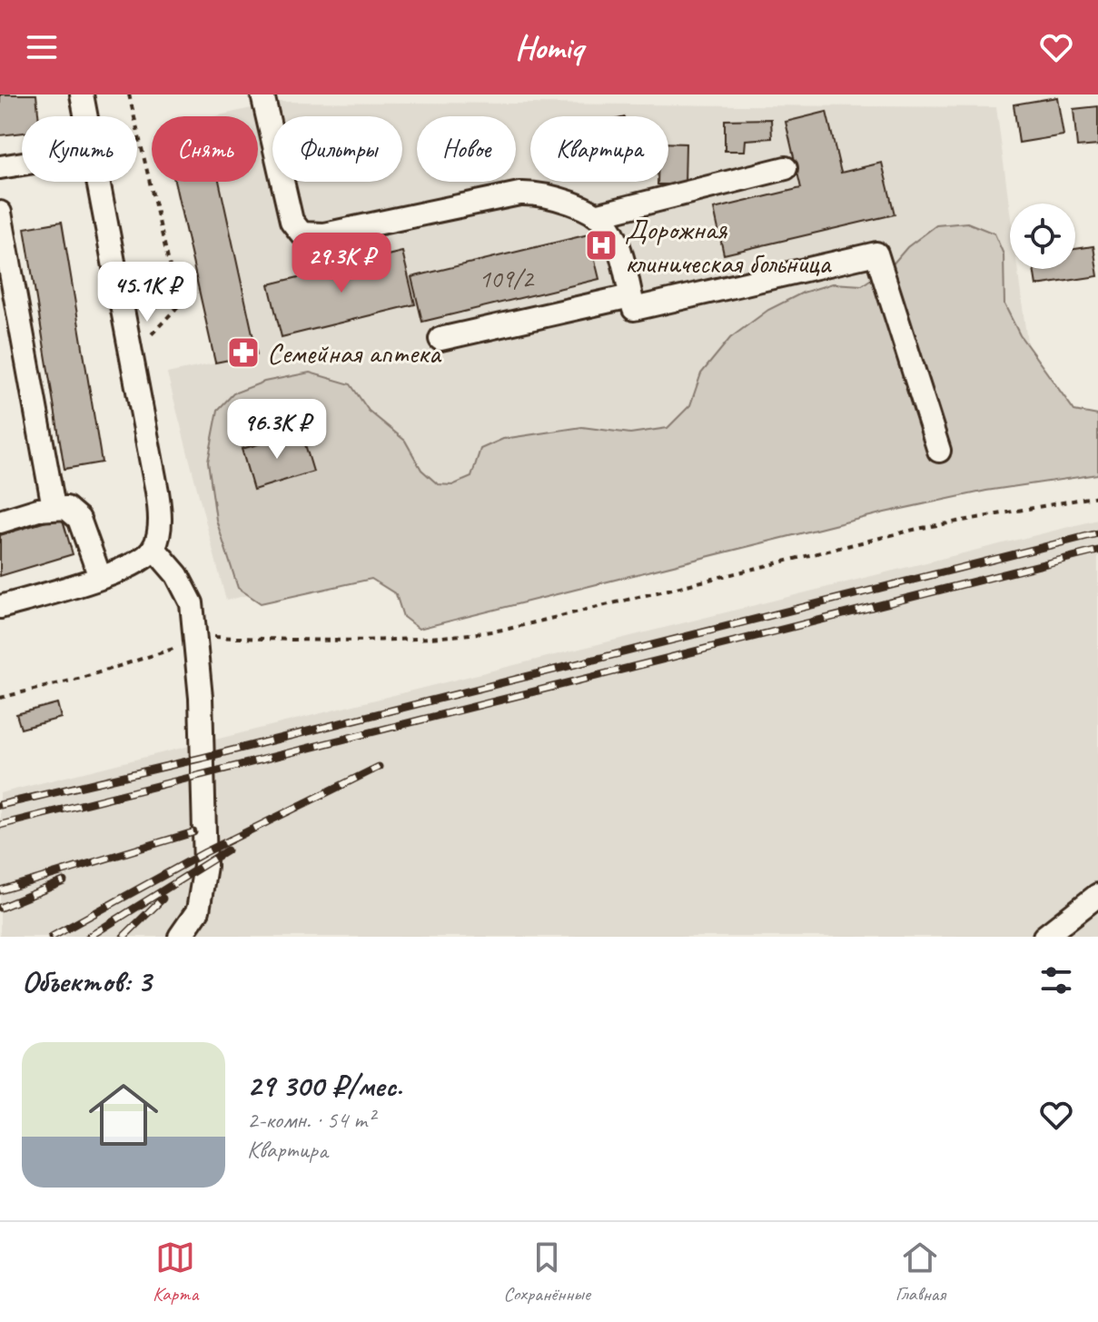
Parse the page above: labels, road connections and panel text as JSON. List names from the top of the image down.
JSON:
{
  "places": {
    "hospital": ["Дорожная клиническая больница"],
    "pharmacy": ["Семейная аптека"]
  },
  "house_numbers": ["109/2"],
  "page": {
    "header": "Homiq",
    "chip": [
      "Купить",
      "Снять",
      "Фильтры",
      "Новое",
      "Квартира"
    ],
    "price": ["29.3K ₽", "45.1K ₽", "96.3K ₽"],
    "heading": "Объектов: 3",
    "list": [
      {
        "name": "29 300 ₽/мес.",
        "note": "2-комн. · 54 m² · Квартира"
      }
    ],
    "tabs": ["Карта", "Сохранённые", "Главная"]
  }
}
